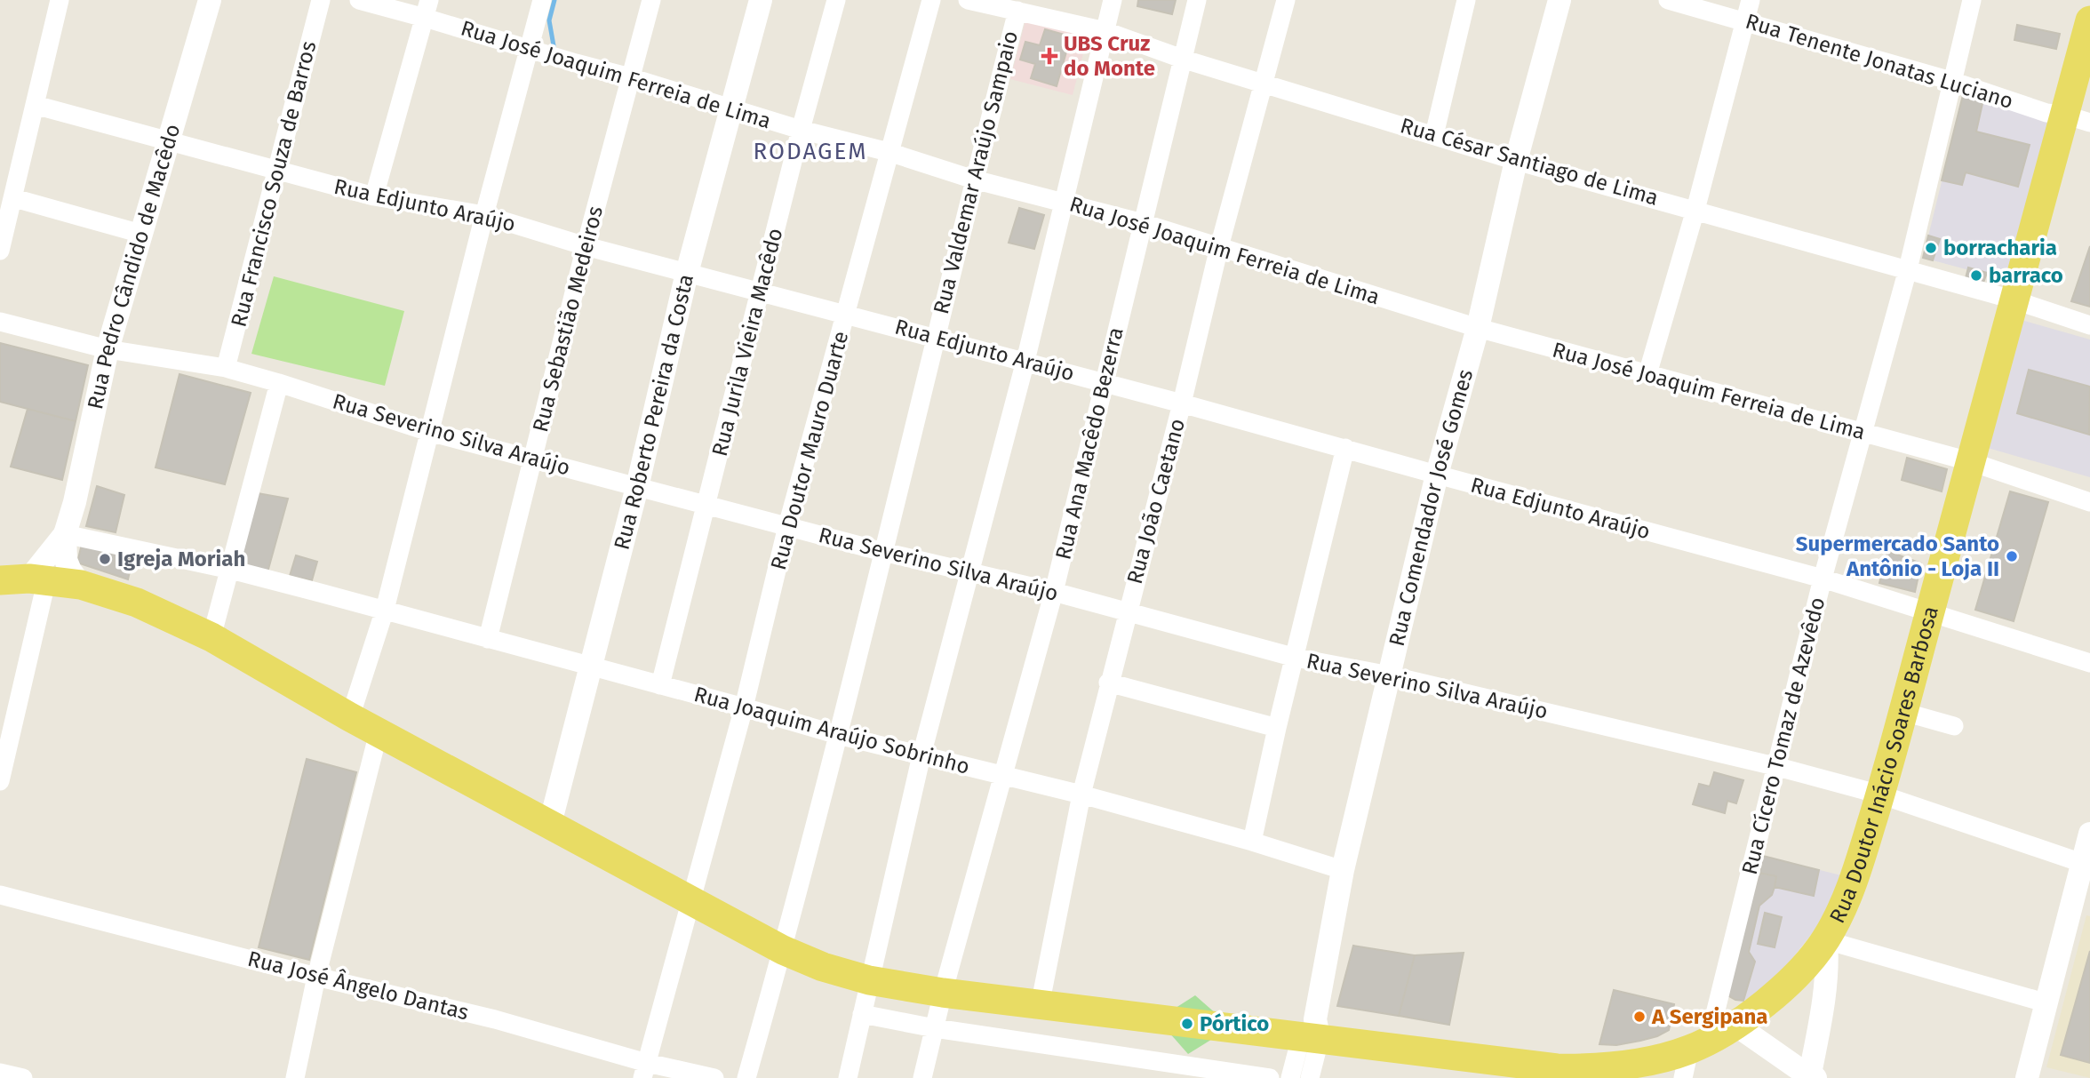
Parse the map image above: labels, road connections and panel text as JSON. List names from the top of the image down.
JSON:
{
  "streets": {
    "main road": ["Rua Doutor Inácio Soares Barbosa"],
    "street": [
      "Rua Tenente Jonatas Luciano",
      "Rua José Joaquim Ferreia de Lima",
      "Rua César Santiago de Lima",
      "Rua Valdemar Araújo Sampaio",
      "Rua Francisco Souza de Barros",
      "Rua Edjunto Araújo",
      "Rua Pedro Cândido de Macêdo",
      "Rua Sebastião Medeiros",
      "Rua Jurila Vieira Macêdo",
      "Rua Roberto Pereira da Costa",
      "Rua Severino Silva Araújo",
      "Rua Ana Macêdo Bezerra",
      "Rua Doutor Mauro Duarte",
      "Rua João Caetano",
      "Rua Comendador José Gomes",
      "Rua Joaquim Araújo Sobrinho",
      "Rua Cícero Tomaz de Azevêdo",
      "Rua José Ângelo Dantas"
    ]
  },
  "crossings": [
    ["Rua Tenente Jonatas Luciano", "Rua Cícero Tomaz de Azevêdo"],
    ["Rua Tenente Jonatas Luciano", "Rua Doutor Inácio Soares Barbosa"],
    ["Rua José Joaquim Ferreia de Lima", "Rua Valdemar Araújo Sampaio"],
    ["Rua José Joaquim Ferreia de Lima", "Rua Sebastião Medeiros"],
    ["Rua José Joaquim Ferreia de Lima", "Rua Jurila Vieira Macêdo"],
    ["Rua José Joaquim Ferreia de Lima", "Rua Roberto Pereira da Costa"],
    ["Rua José Joaquim Ferreia de Lima", "Rua Ana Macêdo Bezerra"],
    ["Rua José Joaquim Ferreia de Lima", "Rua Doutor Mauro Duarte"],
    ["Rua José Joaquim Ferreia de Lima", "Rua João Caetano"],
    ["Rua José Joaquim Ferreia de Lima", "Rua Comendador José Gomes"],
    ["Rua José Joaquim Ferreia de Lima", "Rua Cícero Tomaz de Azevêdo"],
    ["Rua José Joaquim Ferreia de Lima", "Rua Doutor Inácio Soares Barbosa"],
    ["Rua César Santiago de Lima", "Rua Valdemar Araújo Sampaio"],
    ["Rua César Santiago de Lima", "Rua Ana Macêdo Bezerra"],
    ["Rua César Santiago de Lima", "Rua João Caetano"],
    ["Rua César Santiago de Lima", "Rua Comendador José Gomes"],
    ["Rua César Santiago de Lima", "Rua Cícero Tomaz de Azevêdo"],
    ["Rua César Santiago de Lima", "Rua Doutor Inácio Soares Barbosa"],
    ["Rua Valdemar Araújo Sampaio", "Rua Edjunto Araújo"],
    ["Rua Valdemar Araújo Sampaio", "Rua Severino Silva Araújo"],
    ["Rua Valdemar Araújo Sampaio", "Rua Joaquim Araújo Sobrinho"],
    ["Rua Francisco Souza de Barros", "Rua Edjunto Araújo"],
    ["Rua Francisco Souza de Barros", "Rua Severino Silva Araújo"],
    ["Rua Edjunto Araújo", "Rua Pedro Cândido de Macêdo"],
    ["Rua Edjunto Araújo", "Rua Sebastião Medeiros"],
    ["Rua Edjunto Araújo", "Rua Jurila Vieira Macêdo"],
    ["Rua Edjunto Araújo", "Rua Roberto Pereira da Costa"],
    ["Rua Edjunto Araújo", "Rua Ana Macêdo Bezerra"],
    ["Rua Edjunto Araújo", "Rua Doutor Mauro Duarte"],
    ["Rua Edjunto Araújo", "Rua João Caetano"],
    ["Rua Edjunto Araújo", "Rua Comendador José Gomes"],
    ["Rua Edjunto Araújo", "Rua Cícero Tomaz de Azevêdo"],
    ["Rua Edjunto Araújo", "Rua Doutor Inácio Soares Barbosa"],
    ["Rua Pedro Cândido de Macêdo", "Rua Severino Silva Araújo"],
    ["Rua Pedro Cândido de Macêdo", "Rua Joaquim Araújo Sobrinho"],
    ["Rua Sebastião Medeiros", "Rua Severino Silva Araújo"],
    ["Rua Sebastião Medeiros", "Rua Joaquim Araújo Sobrinho"],
    ["Rua Jurila Vieira Macêdo", "Rua Severino Silva Araújo"],
    ["Rua Jurila Vieira Macêdo", "Rua Joaquim Araújo Sobrinho"],
    ["Rua Roberto Pereira da Costa", "Rua Severino Silva Araújo"],
    ["Rua Roberto Pereira da Costa", "Rua Joaquim Araújo Sobrinho"],
    ["Rua Severino Silva Araújo", "Rua Ana Macêdo Bezerra"],
    ["Rua Severino Silva Araújo", "Rua Doutor Mauro Duarte"],
    ["Rua Severino Silva Araújo", "Rua João Caetano"],
    ["Rua Severino Silva Araújo", "Rua Comendador José Gomes"],
    ["Rua Severino Silva Araújo", "Rua Cícero Tomaz de Azevêdo"],
    ["Rua Severino Silva Araújo", "Rua Doutor Inácio Soares Barbosa"],
    ["Rua Ana Macêdo Bezerra", "Rua Joaquim Araújo Sobrinho"],
    ["Rua Doutor Mauro Duarte", "Rua Joaquim Araújo Sobrinho"],
    ["Rua Doutor Mauro Duarte", "Rua José Ângelo Dantas"],
    ["Rua João Caetano", "Rua Joaquim Araújo Sobrinho"],
    ["Rua Comendador José Gomes", "Rua Joaquim Araújo Sobrinho"]
  ],
  "districts": ["RODAGEM"],
  "places": {
    "health": ["UBS Cruz do Monte"],
    "other": [
      "borracharia",
      "barraco",
      "Supermercado Santo Antônio - Loja II",
      "Igreja Moriah",
      "A Sergipana",
      "Pórtico"
    ]
  }
}
